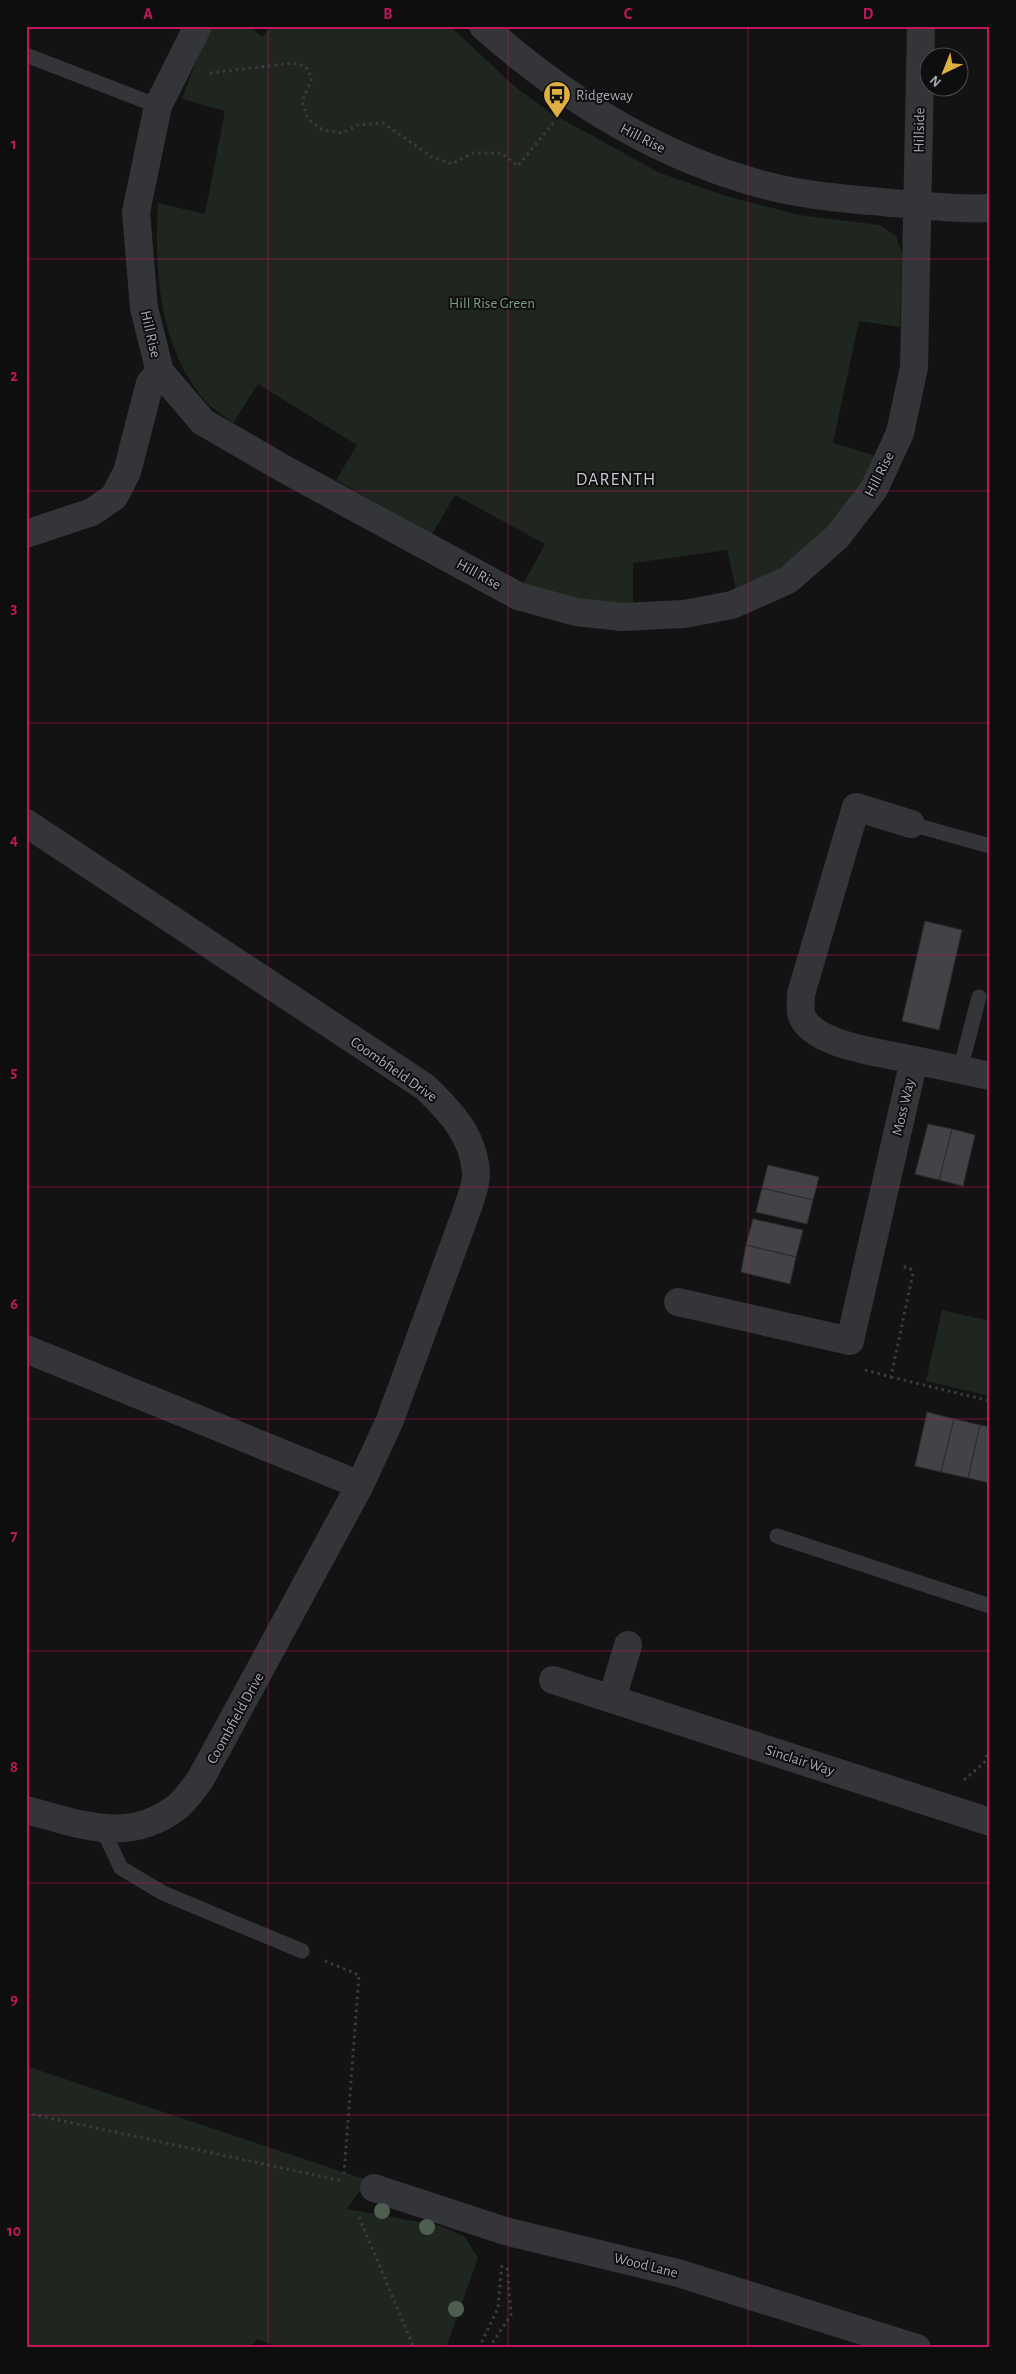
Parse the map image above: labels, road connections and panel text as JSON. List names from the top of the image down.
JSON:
{
  "streets": {
    "street": [
      "Hillside",
      "Hill Rise",
      "Coombfield Drive",
      "Moss Way",
      "Sinclair Way",
      "Wood Lane"
    ]
  },
  "crossings": [
    ["Hillside", "Hill Rise"]
  ],
  "districts": ["DARENTH"],
  "parks": ["Hill Rise Green"],
  "places": {
    "bus stop": ["Ridgeway"]
  },
  "north": "bottom left",
  "grid": {
    "columns": [
      "A",
      "B",
      "C",
      "D"
    ],
    "rows": [
      "1",
      "2",
      "3",
      "4",
      "5",
      "6",
      "7",
      "8",
      "9",
      "10"
    ]
  }
}
